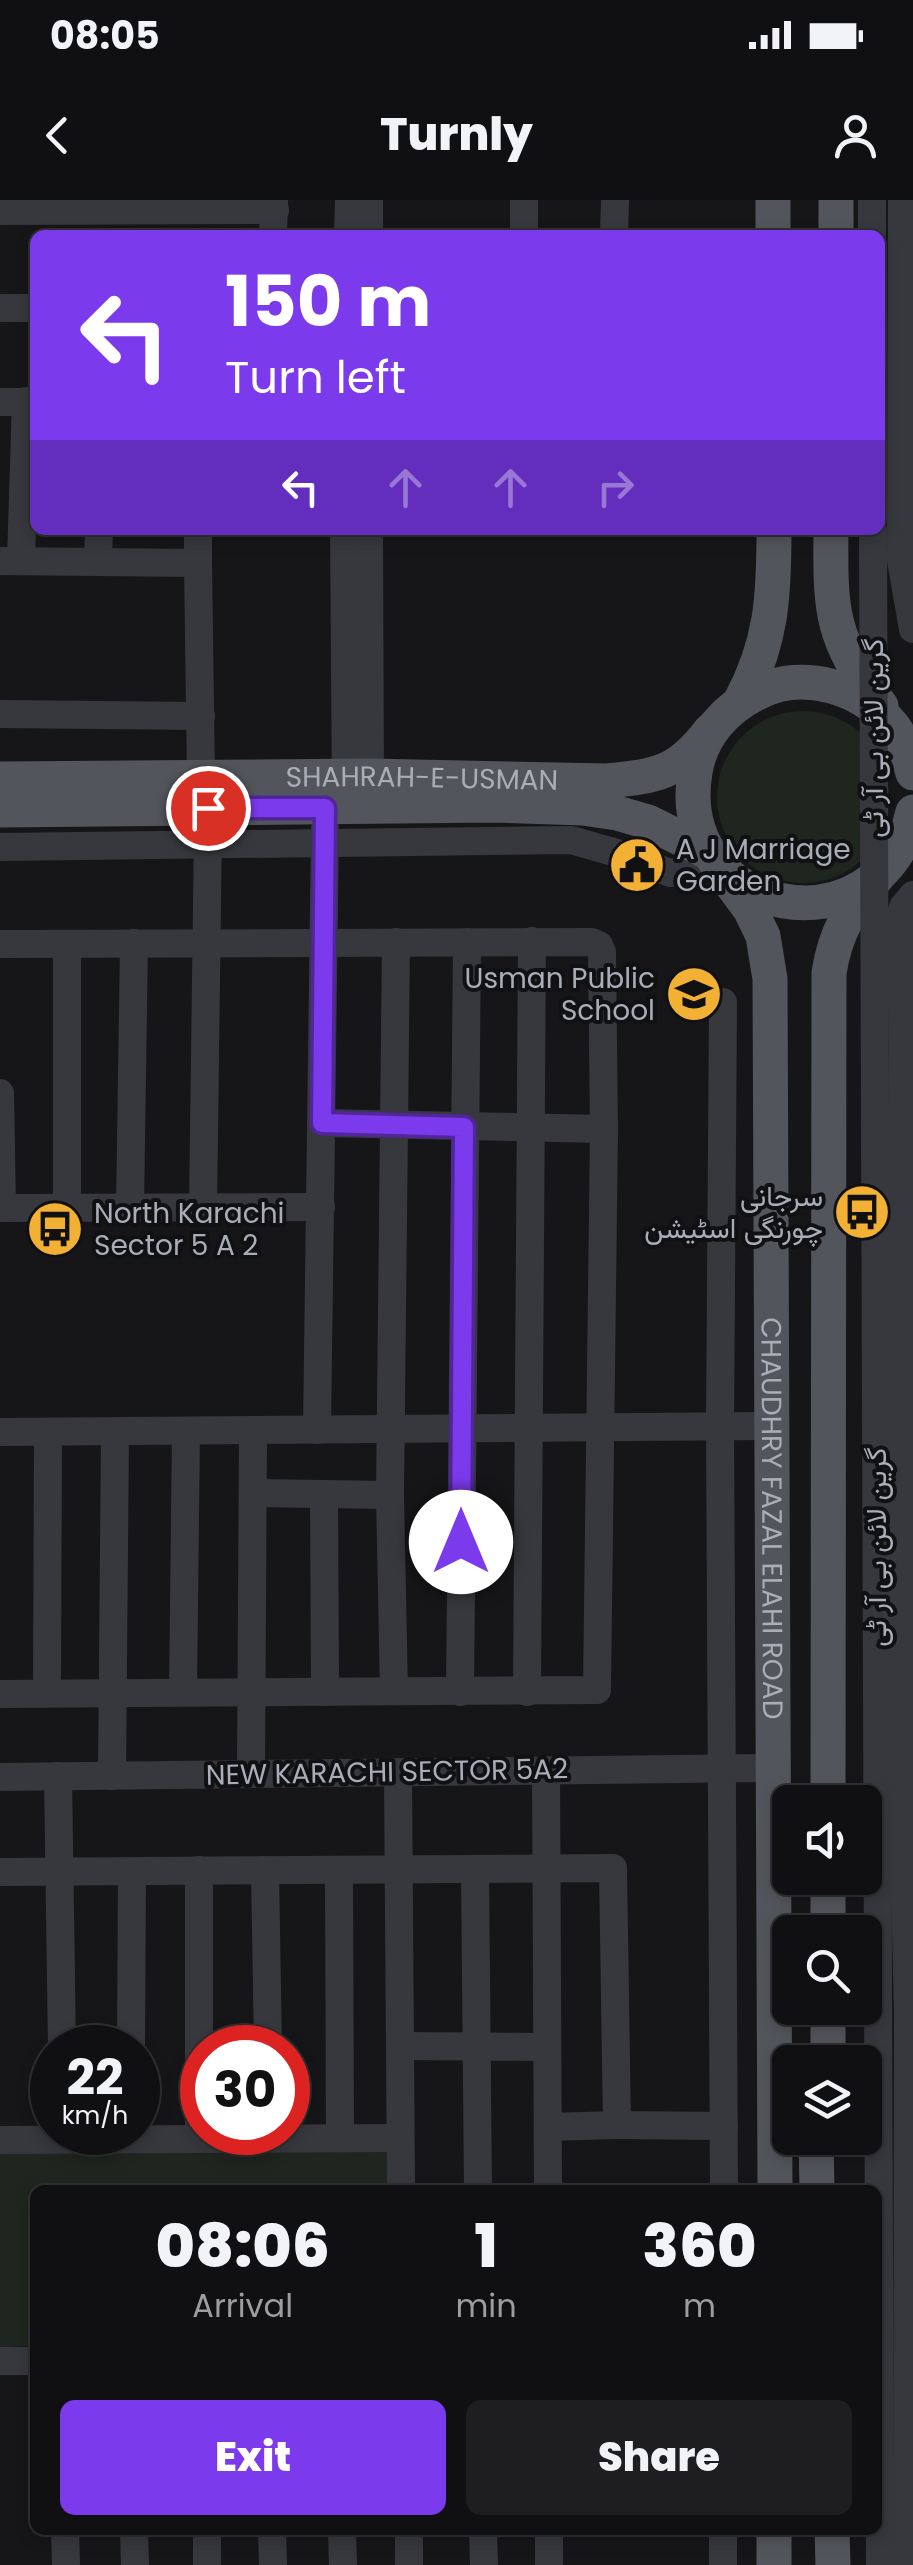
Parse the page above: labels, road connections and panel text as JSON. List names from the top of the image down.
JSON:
{
  "streets": {
    "main road": ["SHAHRAH-E-USMAN", "CHAUDHRY FAZAL ELAHI ROAD"],
    "street": ["گرین لائن بی آر ٹی", "NEW KARACHI SECTOR 5A2"]
  },
  "crossings": [
    ["SHAHRAH-E-USMAN", "CHAUDHRY FAZAL ELAHI ROAD"],
    ["CHAUDHRY FAZAL ELAHI ROAD", "NEW KARACHI SECTOR 5A2"]
  ],
  "places": {
    "public building": ["A J Marriage Garden"],
    "school or university": ["Usman Public School"],
    "bus stop": ["سرجانی چورنگی اسٹیشن", "North Karachi Sector 5 A 2"]
  },
  "page": {
    "status": "08:05",
    "header": "Turnly",
    "turn": ["150 m", "Turn left"],
    "speed": "22 km/h",
    "limit": "30",
    "eta": [
      "08:06",
      "Arrival",
      "1",
      "min",
      "360",
      "m"
    ],
    "buttons": ["Exit", "Share"]
  }
}
